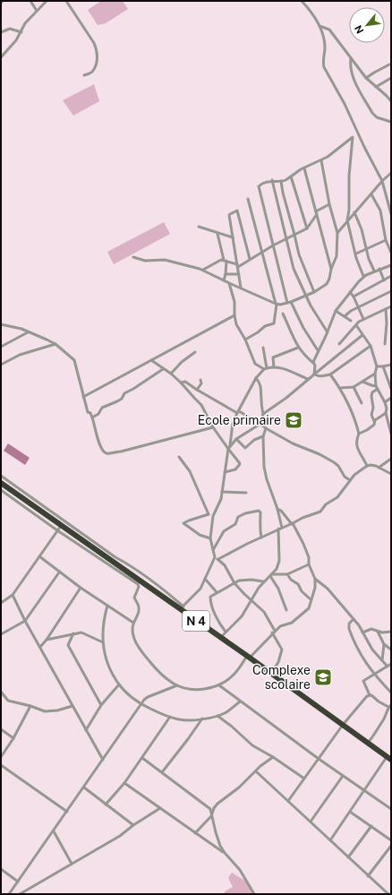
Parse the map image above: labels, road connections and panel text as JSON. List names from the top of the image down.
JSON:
{
  "streets": {
    "highway": ["N 4"]
  },
  "places": {
    "school or university": ["Ecole primaire", "Complexe scolaire"]
  },
  "north": "bottom left"
}
